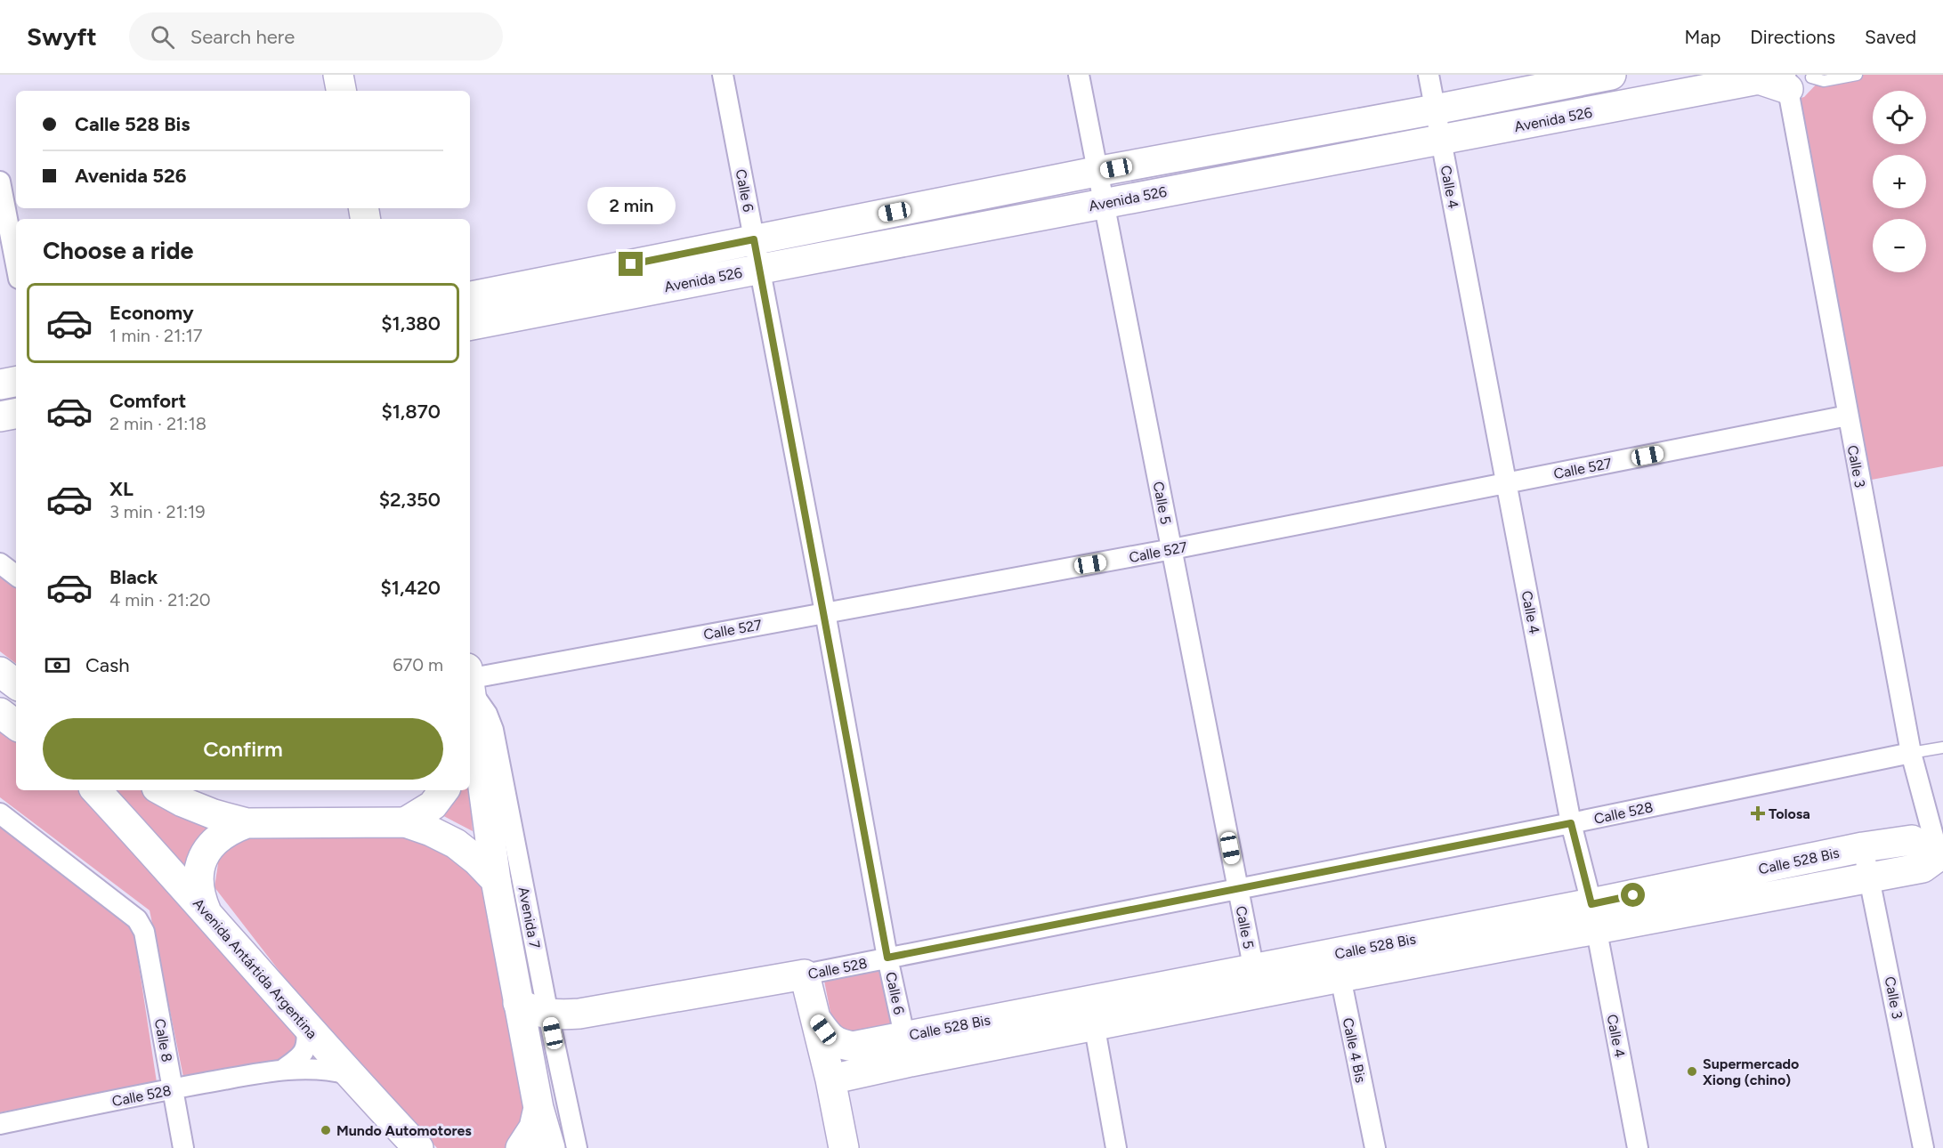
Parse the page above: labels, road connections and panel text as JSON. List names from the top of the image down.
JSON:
{
  "streets": {
    "main road": [
      "Avenida 526",
      "Calle 528",
      "Calle 528 Bis",
      "Avenida 7",
      "Avenida Antártida Argentina"
    ],
    "street": [
      "Calle 4",
      "Calle 6",
      "Calle 3",
      "Calle 527",
      "Calle 5",
      "Calle 8",
      "Calle 4 Bis"
    ]
  },
  "crossings": [
    ["Avenida 526", "Calle 4"],
    ["Avenida 526", "Calle 6"],
    ["Avenida 526", "Calle 3"],
    ["Avenida 526", "Calle 5"],
    ["Calle 4", "Calle 527"],
    ["Calle 4", "Calle 528"],
    ["Calle 4", "Calle 528 Bis"],
    ["Calle 6", "Calle 527"],
    ["Calle 6", "Calle 528"],
    ["Calle 6", "Calle 528 Bis"],
    ["Calle 3", "Calle 527"],
    ["Calle 3", "Calle 528"],
    ["Calle 3", "Calle 528 Bis"],
    ["Calle 527", "Calle 5"],
    ["Calle 5", "Calle 528"],
    ["Calle 5", "Calle 528 Bis"],
    ["Calle 528", "Avenida 7"],
    ["Calle 528", "Avenida Antártida Argentina"],
    ["Calle 528", "Calle 8"],
    ["Calle 528 Bis", "Calle 4 Bis"]
  ],
  "places": {
    "health": ["Tolosa"],
    "other": ["Supermercado Xiong (chino)", "Mundo Automotores"]
  },
  "page": {
    "header": "Swyft",
    "search": "Search here",
    "nav": ["Map", "Directions", "Saved"],
    "map_buttons": ["+", "−"],
    "banner": ["Calle 528 Bis", "Avenida 526"],
    "bubble": "2 min",
    "heading": "Choose a ride",
    "list": [
      {
        "name": "Economy",
        "note": "1 min · 21:17",
        "value": "$1,380"
      },
      {
        "name": "Comfort",
        "note": "2 min · 21:18",
        "value": "$1,870"
      },
      {
        "name": "XL",
        "note": "3 min · 21:19",
        "value": "$2,350"
      },
      {
        "name": "Black",
        "note": "4 min · 21:20",
        "value": "$1,420"
      }
    ],
    "pay": ["Cash", "670 m"],
    "buttons": "Confirm"
  }
}
